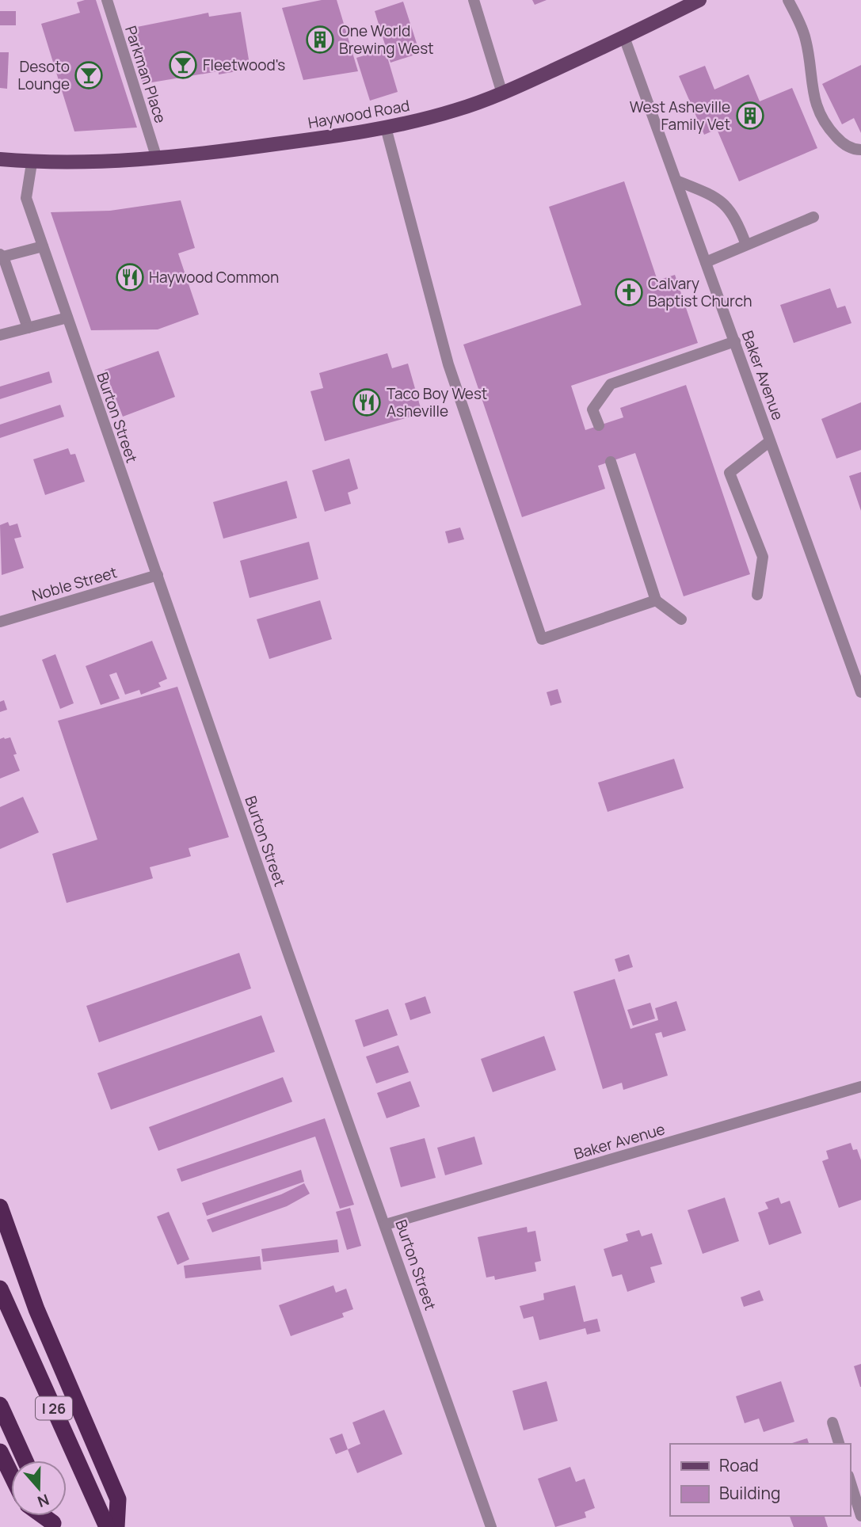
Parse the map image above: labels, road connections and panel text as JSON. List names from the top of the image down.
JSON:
{
  "streets": {
    "highway": ["I 26"],
    "main road": ["Haywood Road"],
    "street": [
      "Parkman Place",
      "Baker Avenue",
      "Burton Street",
      "Noble Street"
    ]
  },
  "crossings": [
    ["Parkman Place", "Haywood Road"],
    ["Haywood Road", "Baker Avenue"],
    ["Haywood Road", "Burton Street"],
    ["Baker Avenue", "Burton Street"],
    ["Burton Street", "Noble Street"]
  ],
  "places": {
    "building": ["One World Brewing West", "West Asheville Family Vet"],
    "bar": ["Fleetwood's", "Desoto Lounge"],
    "restaurant": ["Haywood Common", "Taco Boy West Asheville"],
    "church": ["Calvary Baptist Church"]
  },
  "legend": ["Road", "Building"],
  "north": "bottom"
}
